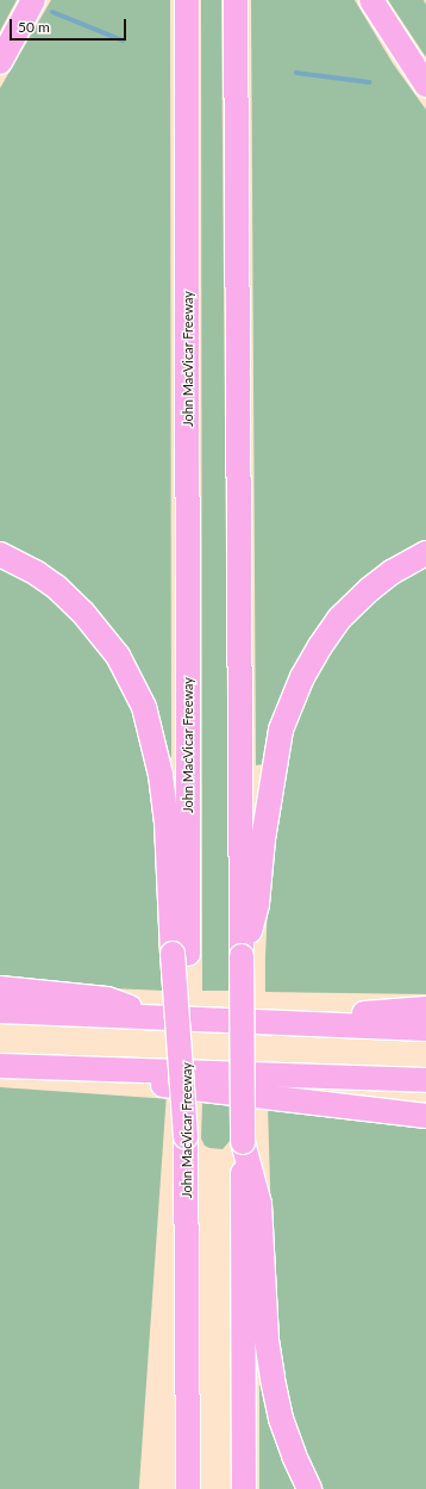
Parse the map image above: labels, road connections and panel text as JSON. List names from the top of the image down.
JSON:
{
  "streets": {
    "highway": ["John MacVicar Freeway"]
  },
  "scale_bar": "50 m"
}
